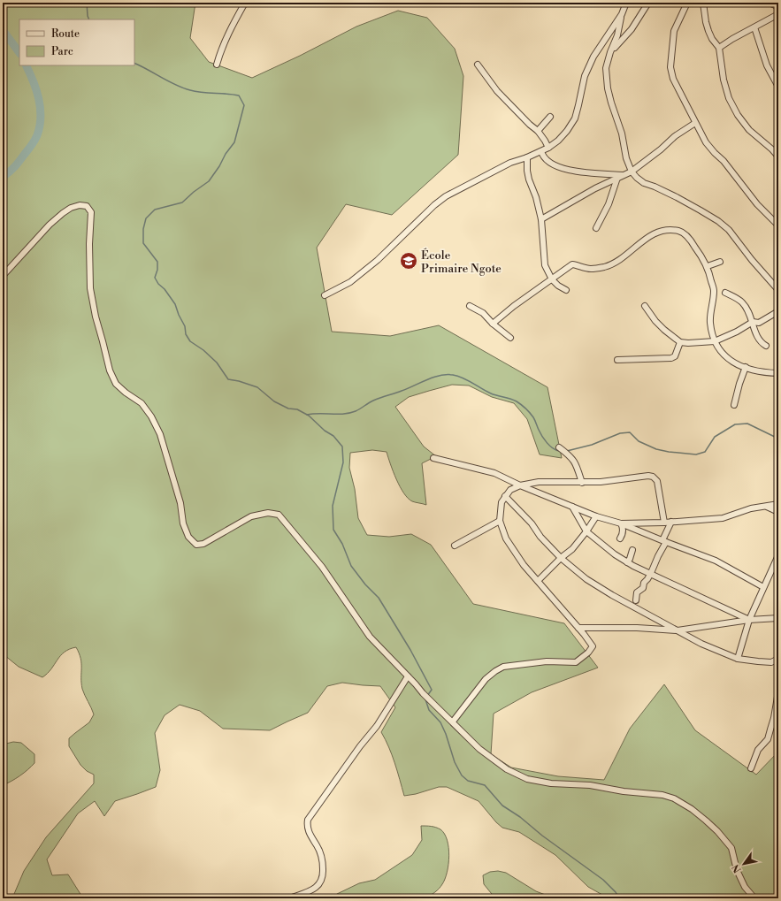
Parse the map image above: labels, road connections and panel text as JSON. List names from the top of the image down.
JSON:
{
  "places": {
    "school or university": ["École Primaire Ngote"]
  },
  "legend": ["Route", "Parc"],
  "north": "bottom left"
}
